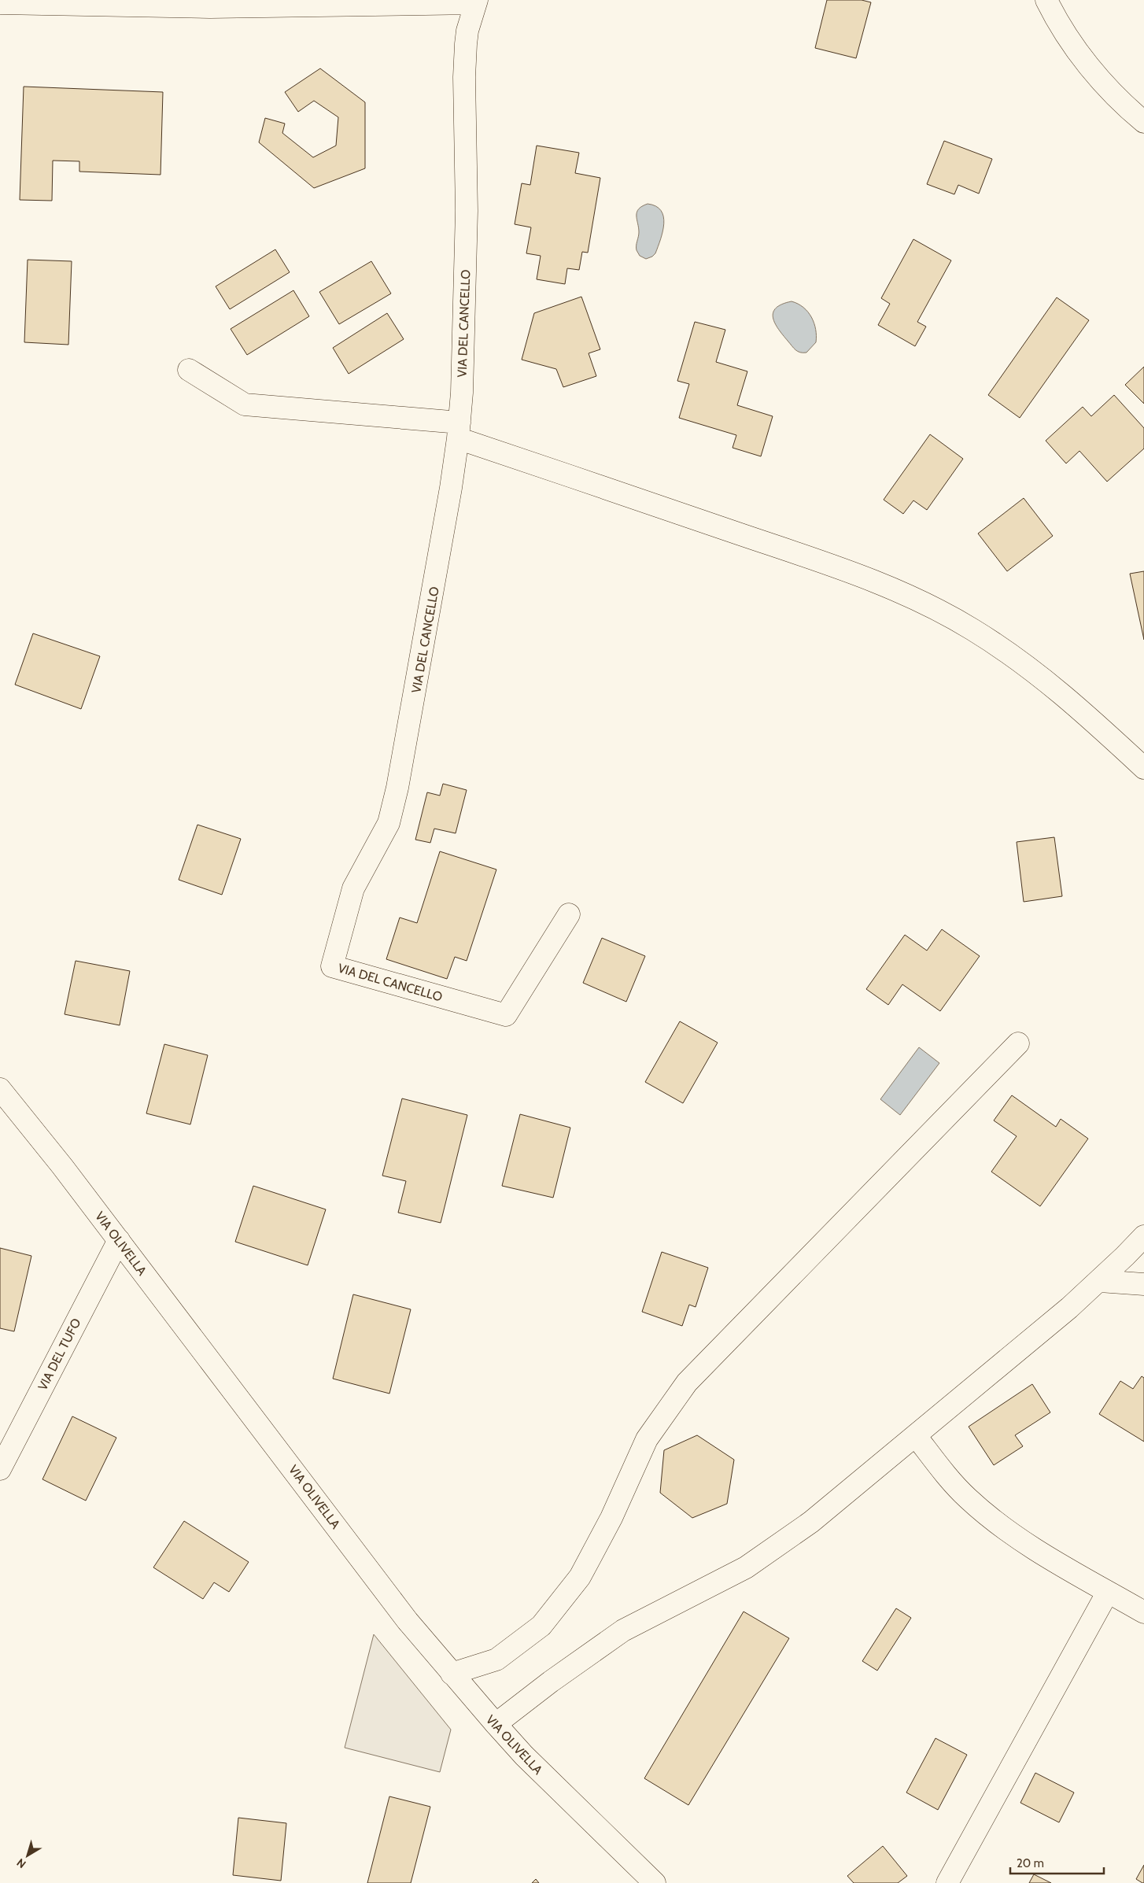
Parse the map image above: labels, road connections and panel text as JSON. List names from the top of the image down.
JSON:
{
  "streets": {
    "street": ["VIA DEL CANCELLO", "VIA OLIVELLA", "VIA DEL TUFO"]
  },
  "crossings": [
    ["VIA OLIVELLA", "VIA DEL TUFO"]
  ],
  "scale_bar": "20 m",
  "north": "bottom left"
}
